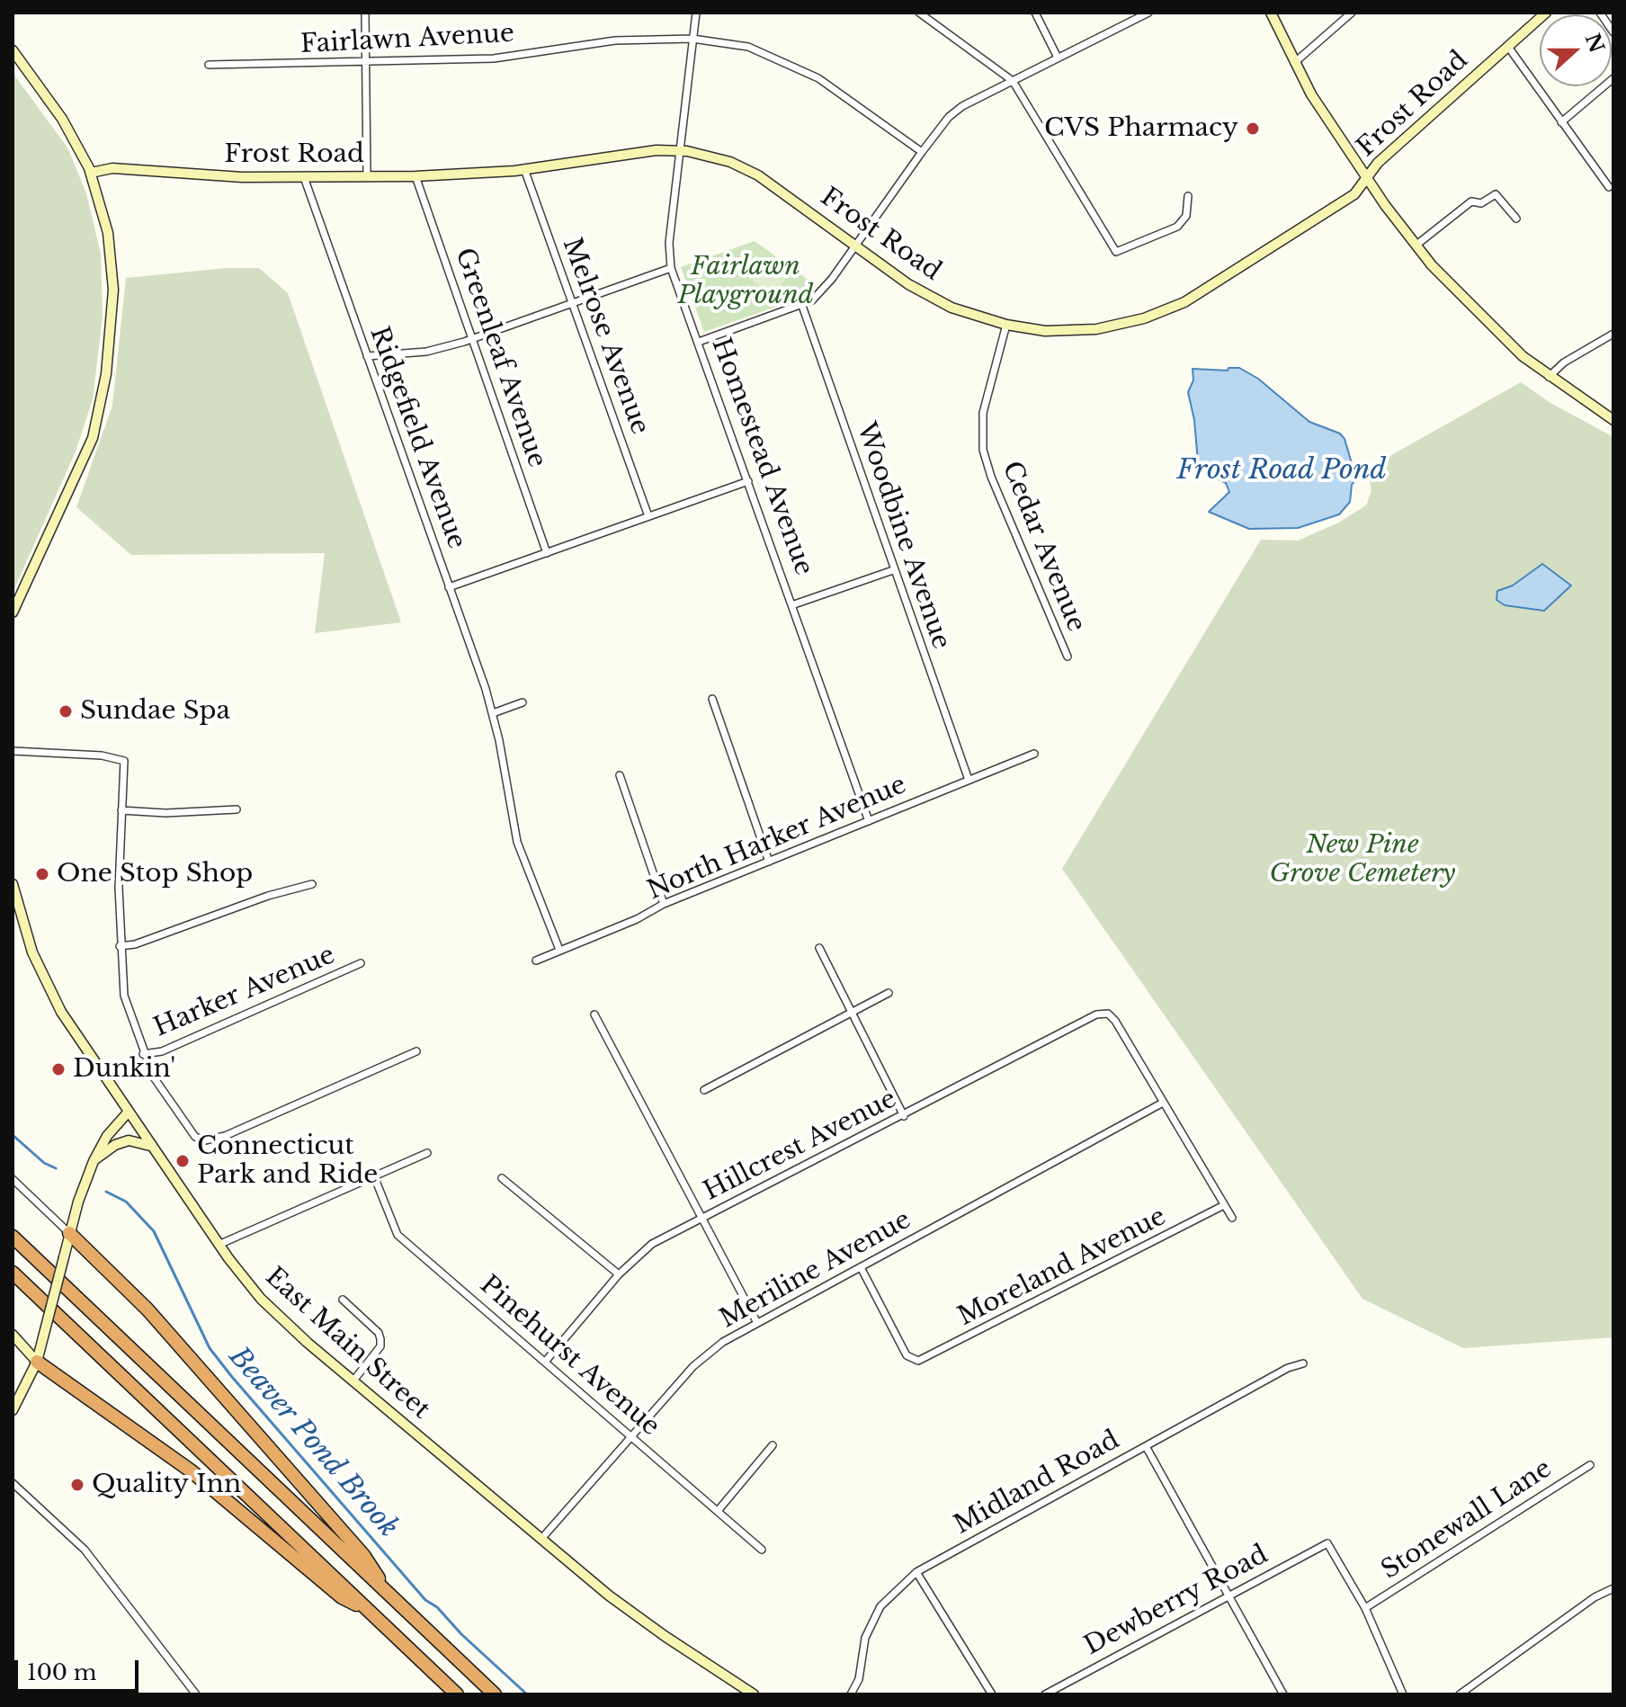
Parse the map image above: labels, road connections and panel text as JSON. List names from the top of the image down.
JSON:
{
  "streets": {
    "main road": ["Frost Road", "East Main Street"],
    "street": [
      "Fairlawn Avenue",
      "Melrose Avenue",
      "Greenleaf Avenue",
      "Ridgefield Avenue",
      "Homestead Avenue",
      "Woodbine Avenue",
      "Cedar Avenue",
      "North Harker Avenue",
      "Harker Avenue",
      "Hillcrest Avenue",
      "Moreland Avenue",
      "Meriline Avenue",
      "Pinehurst Avenue",
      "Midland Road",
      "Stonewall Lane",
      "Dewberry Road"
    ]
  },
  "crossings": [
    ["Fairlawn Avenue", "Homestead Avenue"],
    ["Frost Road", "Melrose Avenue"],
    ["Frost Road", "Greenleaf Avenue"],
    ["Frost Road", "Ridgefield Avenue"],
    ["Frost Road", "Homestead Avenue"],
    ["Frost Road", "Cedar Avenue"],
    ["Ridgefield Avenue", "North Harker Avenue"],
    ["Homestead Avenue", "North Harker Avenue"],
    ["Woodbine Avenue", "North Harker Avenue"],
    ["Hillcrest Avenue", "Meriline Avenue"],
    ["Hillcrest Avenue", "Pinehurst Avenue"],
    ["Moreland Avenue", "Meriline Avenue"],
    ["Meriline Avenue", "East Main Street"],
    ["Meriline Avenue", "Pinehurst Avenue"],
    ["Stonewall Lane", "Dewberry Road"]
  ],
  "water": ["Frost Road Pond", "Beaver Pond Brook"],
  "parks": ["Fairlawn Playground", "New Pine Grove Cemetery"],
  "places": [
    "CVS Pharmacy",
    "Sundae Spa",
    "One Stop Shop",
    "Dunkin'",
    "Connecticut Park and Ride",
    "Quality Inn"
  ],
  "scale_bar": "100 m",
  "north": "right"
}
